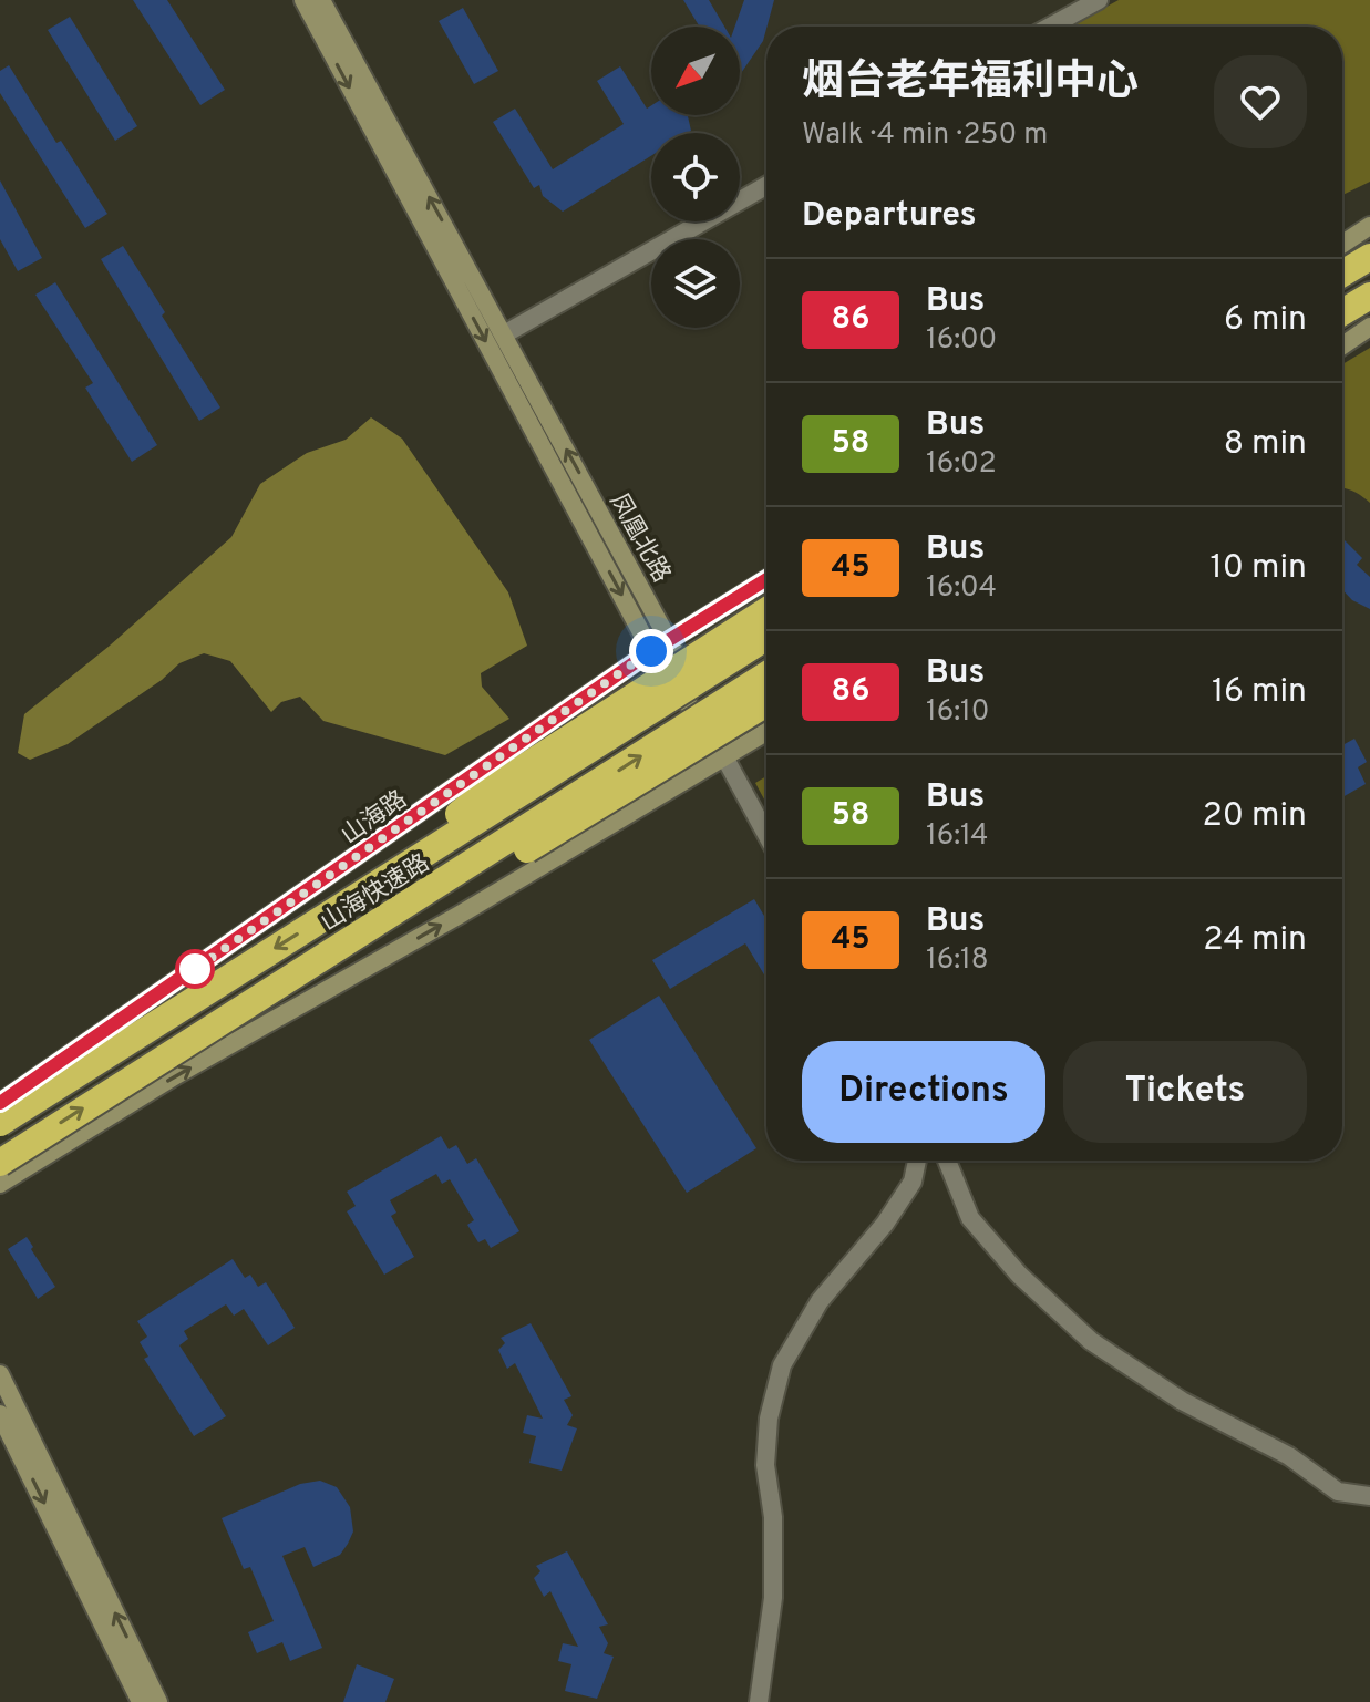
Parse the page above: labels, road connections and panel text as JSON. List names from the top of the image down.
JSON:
{
  "streets": {
    "highway": ["山海快速路"],
    "street": ["凤凰北路", "山海路"]
  },
  "crossings": [
    ["凤凰北路", "山海路"]
  ],
  "lines": ["bus line 86"],
  "north": "bottom left",
  "page": {
    "heading": [
      ["烟台老年福利中心", "Walk · 4 min · 250 m"],
      "Departures"
    ],
    "list": [
      {
        "mark": "86",
        "name": "Bus",
        "note": "16:00",
        "value": "6 min"
      },
      {
        "mark": "58",
        "name": "Bus",
        "note": "16:02",
        "value": "8 min"
      },
      {
        "mark": "45",
        "name": "Bus",
        "note": "16:04",
        "value": "10 min"
      },
      {
        "mark": "86",
        "name": "Bus",
        "note": "16:10",
        "value": "16 min"
      },
      {
        "mark": "58",
        "name": "Bus",
        "note": "16:14",
        "value": "20 min"
      },
      {
        "mark": "45",
        "name": "Bus",
        "note": "16:18",
        "value": "24 min"
      }
    ],
    "buttons": ["Directions", "Tickets"]
  }
}
